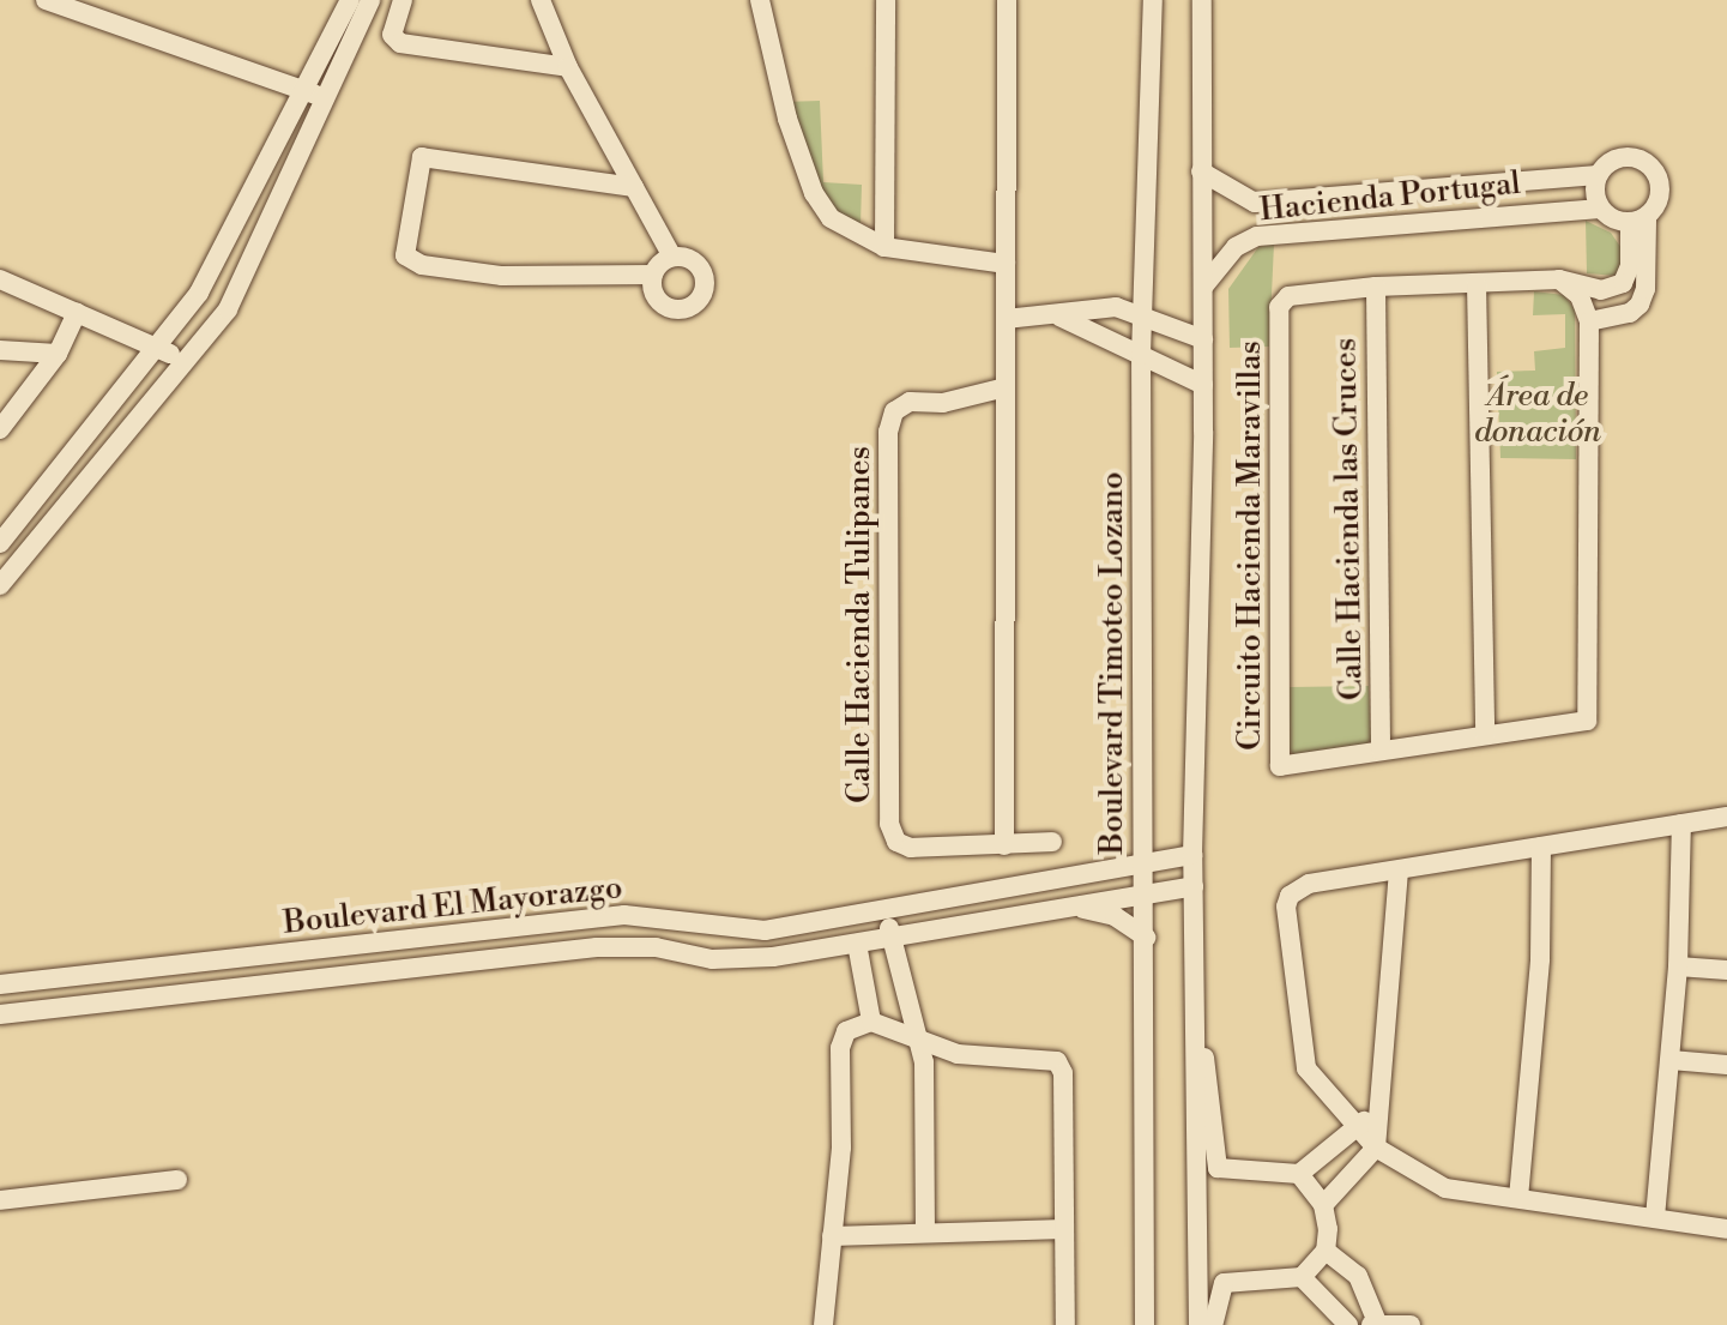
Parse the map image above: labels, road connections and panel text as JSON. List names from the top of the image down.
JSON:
{
  "streets": {
    "street": [
      "Hacienda Portugal",
      "Calle Hacienda las Cruces",
      "Circuito Hacienda Maravillas",
      "Calle Hacienda Tulipanes",
      "Boulevard Timoteo Lozano",
      "Boulevard El Mayorazgo"
    ]
  },
  "crossings": [
    ["Hacienda Portugal", "Circuito Hacienda Maravillas"],
    ["Calle Hacienda las Cruces", "Circuito Hacienda Maravillas"],
    ["Boulevard Timoteo Lozano", "Boulevard El Mayorazgo"]
  ],
  "parks": ["Área de donación"]
}
